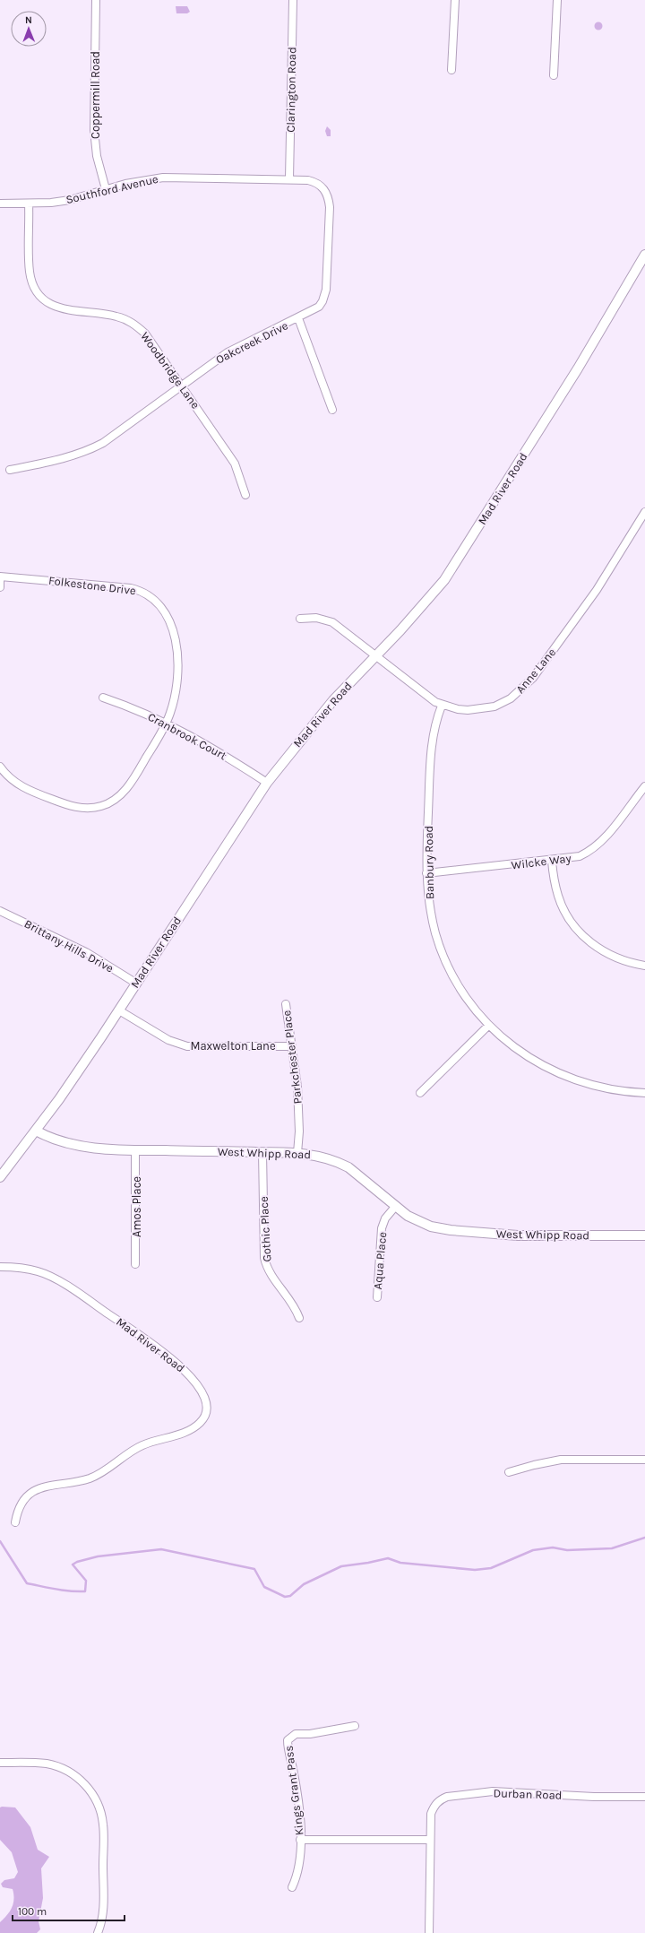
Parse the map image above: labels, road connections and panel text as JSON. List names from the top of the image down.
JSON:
{
  "streets": {
    "street": [
      "Clarington Road",
      "Coppermill Road",
      "Southford Avenue",
      "Oakcreek Drive",
      "Woodbridge Lane",
      "Mad River Road",
      "Folkestone Drive",
      "Anne Lane",
      "Cranbrook Court",
      "Wilcke Way",
      "Banbury Road",
      "Brittany Hills Drive",
      "Maxwelton Lane",
      "Parkchester Place",
      "West Whipp Road",
      "Amos Place",
      "Gothic Place",
      "Aqua Place",
      "Kings Grant Pass",
      "Durban Road"
    ]
  },
  "crossings": [
    ["Clarington Road", "Southford Avenue"],
    ["Clarington Road", "Oakcreek Drive"],
    ["Coppermill Road", "Southford Avenue"],
    ["Southford Avenue", "Oakcreek Drive"],
    ["Southford Avenue", "Woodbridge Lane"],
    ["Oakcreek Drive", "Woodbridge Lane"],
    ["Mad River Road", "Anne Lane"],
    ["Mad River Road", "Cranbrook Court"],
    ["Mad River Road", "Brittany Hills Drive"],
    ["Mad River Road", "Maxwelton Lane"],
    ["Mad River Road", "West Whipp Road"],
    ["Folkestone Drive", "Cranbrook Court"],
    ["Anne Lane", "Banbury Road"],
    ["Wilcke Way", "Banbury Road"],
    ["Maxwelton Lane", "Parkchester Place"],
    ["Parkchester Place", "West Whipp Road"],
    ["West Whipp Road", "Amos Place"],
    ["West Whipp Road", "Gothic Place"],
    ["West Whipp Road", "Aqua Place"]
  ],
  "scale_bar": "100 m",
  "north": "top"
}
